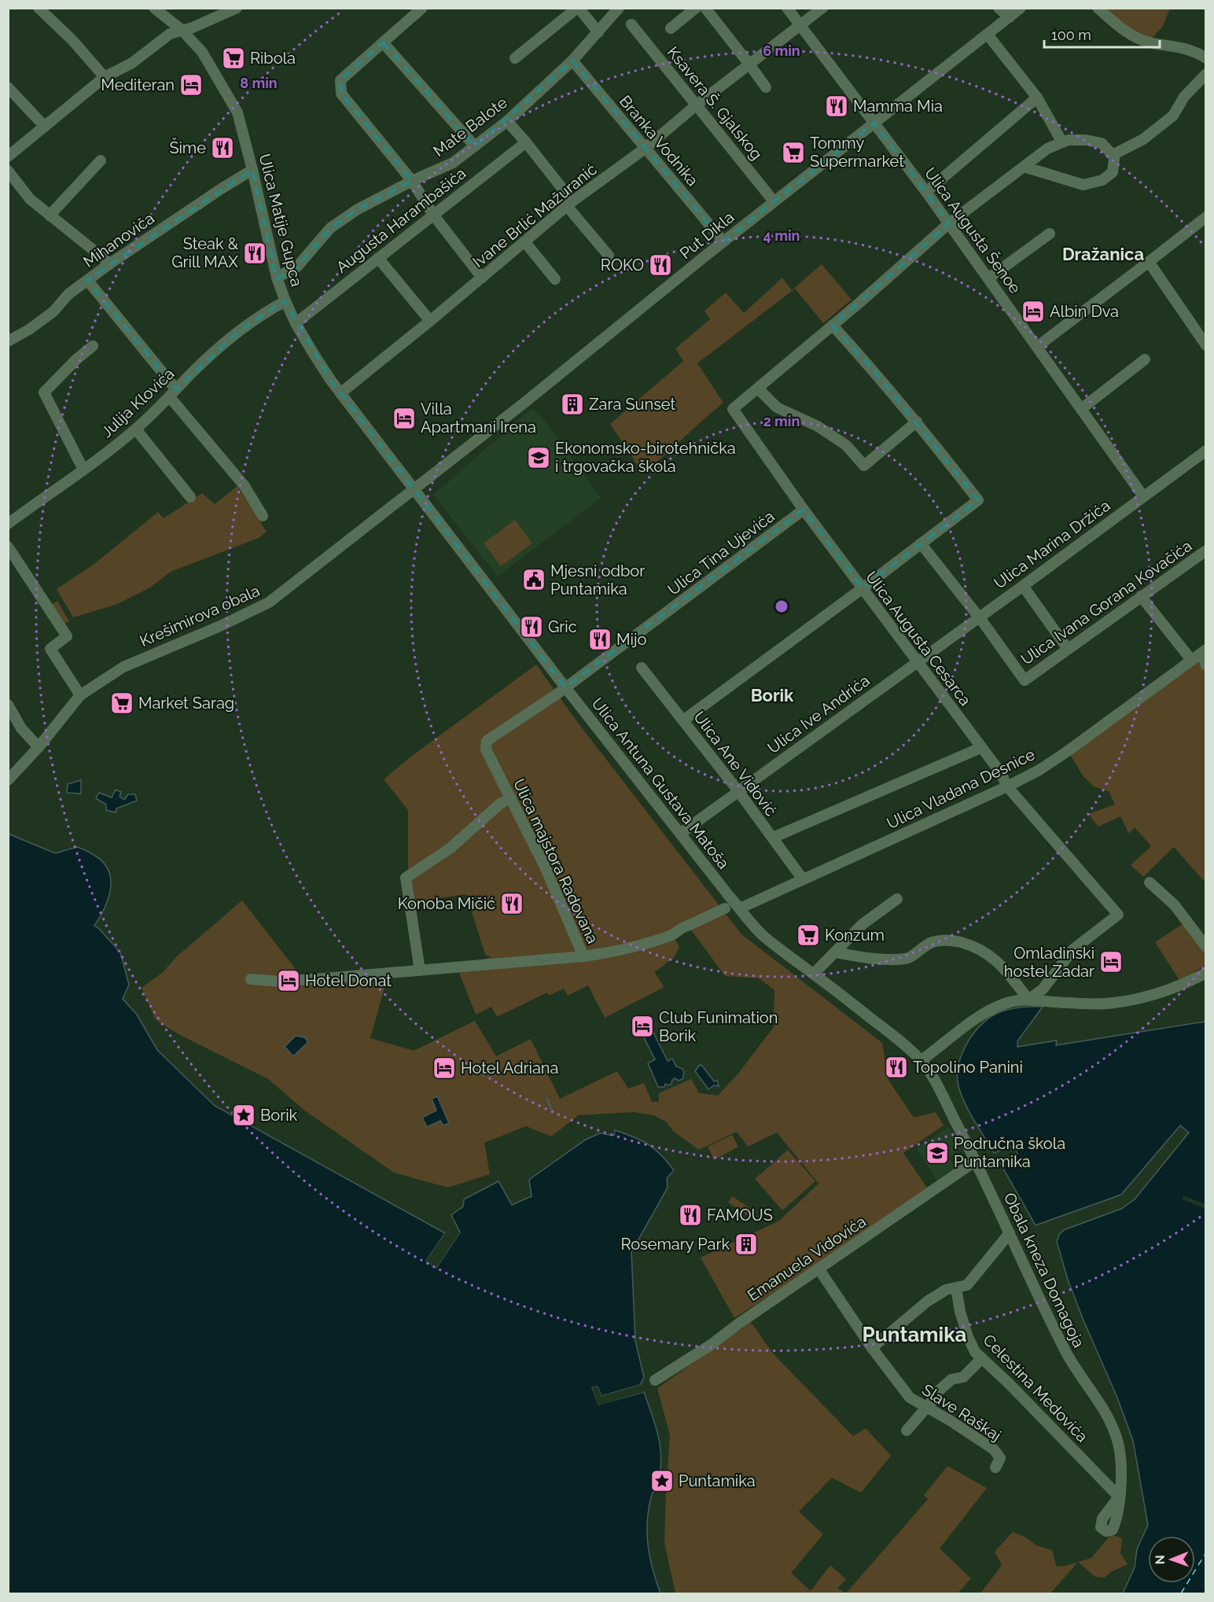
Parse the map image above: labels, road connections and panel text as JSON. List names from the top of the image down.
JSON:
{
  "streets": {
    "street": [
      "Ksavera Š. Gjalskog",
      "Mate Balote",
      "Branka Vodnika",
      "Ivane Brlić Mažuranić",
      "Ulica Matije Gupca",
      "Augusta Harambašića",
      "Ulica Augusta Šenoe",
      "Put Dikla",
      "Mihanoviča",
      "Julija Klovića",
      "Ulica Marina Držića",
      "Ulica Tina Ujevića",
      "Ulica Ivana Gorana Kovačića",
      "Krešimirova obala",
      "Ulica Augusta Cesarca",
      "Ulica Ive Andrića",
      "Ulica Ane Vidović",
      "Ulica Antuna Gustava Matoša",
      "Ulica Vladana Desnice",
      "Ulica majstora Radovana",
      "Emanuela Vidovića",
      "Obala kneza Domagoja",
      "Celestina Medovića",
      "Slave Raškaj"
    ]
  },
  "crossings": [
    ["Ksavera Š. Gjalskog", "Ivane Brlić Mažuranić"],
    ["Ksavera Š. Gjalskog", "Put Dikla"],
    ["Mate Balote", "Branka Vodnika"],
    ["Mate Balote", "Ulica Matije Gupca"],
    ["Branka Vodnika", "Ivane Brlić Mažuranić"],
    ["Branka Vodnika", "Put Dikla"],
    ["Ivane Brlić Mažuranić", "Ulica Matije Gupca"],
    ["Ivane Brlić Mažuranić", "Ulica Augusta Šenoe"],
    ["Ulica Matije Gupca", "Augusta Harambašića"],
    ["Ulica Matije Gupca", "Put Dikla"],
    ["Ulica Matije Gupca", "Mihanoviča"],
    ["Ulica Matije Gupca", "Julija Klovića"],
    ["Ulica Matije Gupca", "Krešimirova obala"],
    ["Ulica Matije Gupca", "Ulica Antuna Gustava Matoša"],
    ["Ulica Augusta Šenoe", "Put Dikla"],
    ["Ulica Augusta Šenoe", "Ulica Marina Držića"],
    ["Put Dikla", "Krešimirova obala"],
    ["Put Dikla", "Ulica Antuna Gustava Matoša"],
    ["Ulica Marina Držića", "Ulica Ivana Gorana Kovačića"],
    ["Ulica Marina Držića", "Ulica Augusta Cesarca"],
    ["Ulica Marina Držića", "Ulica Ive Andrića"],
    ["Ulica Tina Ujevića", "Ulica Augusta Cesarca"],
    ["Ulica Tina Ujevića", "Ulica Antuna Gustava Matoša"],
    ["Ulica Tina Ujevića", "Ulica majstora Radovana"],
    ["Krešimirova obala", "Ulica Antuna Gustava Matoša"],
    ["Ulica Augusta Cesarca", "Ulica Ive Andrića"],
    ["Ulica Augusta Cesarca", "Ulica Vladana Desnice"],
    ["Ulica Ive Andrića", "Ulica Ane Vidović"],
    ["Ulica Ive Andrića", "Ulica Antuna Gustava Matoša"],
    ["Ulica Ane Vidović", "Ulica Vladana Desnice"],
    ["Ulica Antuna Gustava Matoša", "Ulica Vladana Desnice"],
    ["Ulica Antuna Gustava Matoša", "Ulica majstora Radovana"],
    ["Ulica Antuna Gustava Matoša", "Obala kneza Domagoja"],
    ["Emanuela Vidovića", "Obala kneza Domagoja"],
    ["Emanuela Vidovića", "Slave Raškaj"],
    ["Obala kneza Domagoja", "Celestina Medovića"]
  ],
  "districts": ["Dražanica", "Borik", "Puntamika"],
  "places": {
    "supermarket": [
      "Ribola",
      "Tommy Supermarket",
      "Market Sarag",
      "Konzum"
    ],
    "hotel": [
      "Mediteran",
      "Albin Dva",
      "Villa Apartmani Irena",
      "Omladinski hostel Zadar",
      "Hotel Donat",
      "Club Funimation Borik",
      "Hotel Adriana"
    ],
    "restaurant": [
      "Mamma Mia",
      "Šime",
      "Steak & Grill MAX",
      "ROKO",
      "Gric",
      "Mijo",
      "Konoba Mičić",
      "Topolino Panini",
      "FAMOUS"
    ],
    "building": ["Zara Sunset", "Rosemary Park"],
    "school or university": ["Ekonomsko-birotehnička i trgovačka škola", "Područna škola Puntamika"],
    "public building": ["Mjesni odbor Puntamika"],
    "place": ["Borik", "Puntamika"]
  },
  "scale_bar": "100 m",
  "north": "left",
  "rings": [
    "6 min",
    "8 min",
    "4 min",
    "2 min"
  ]
}
